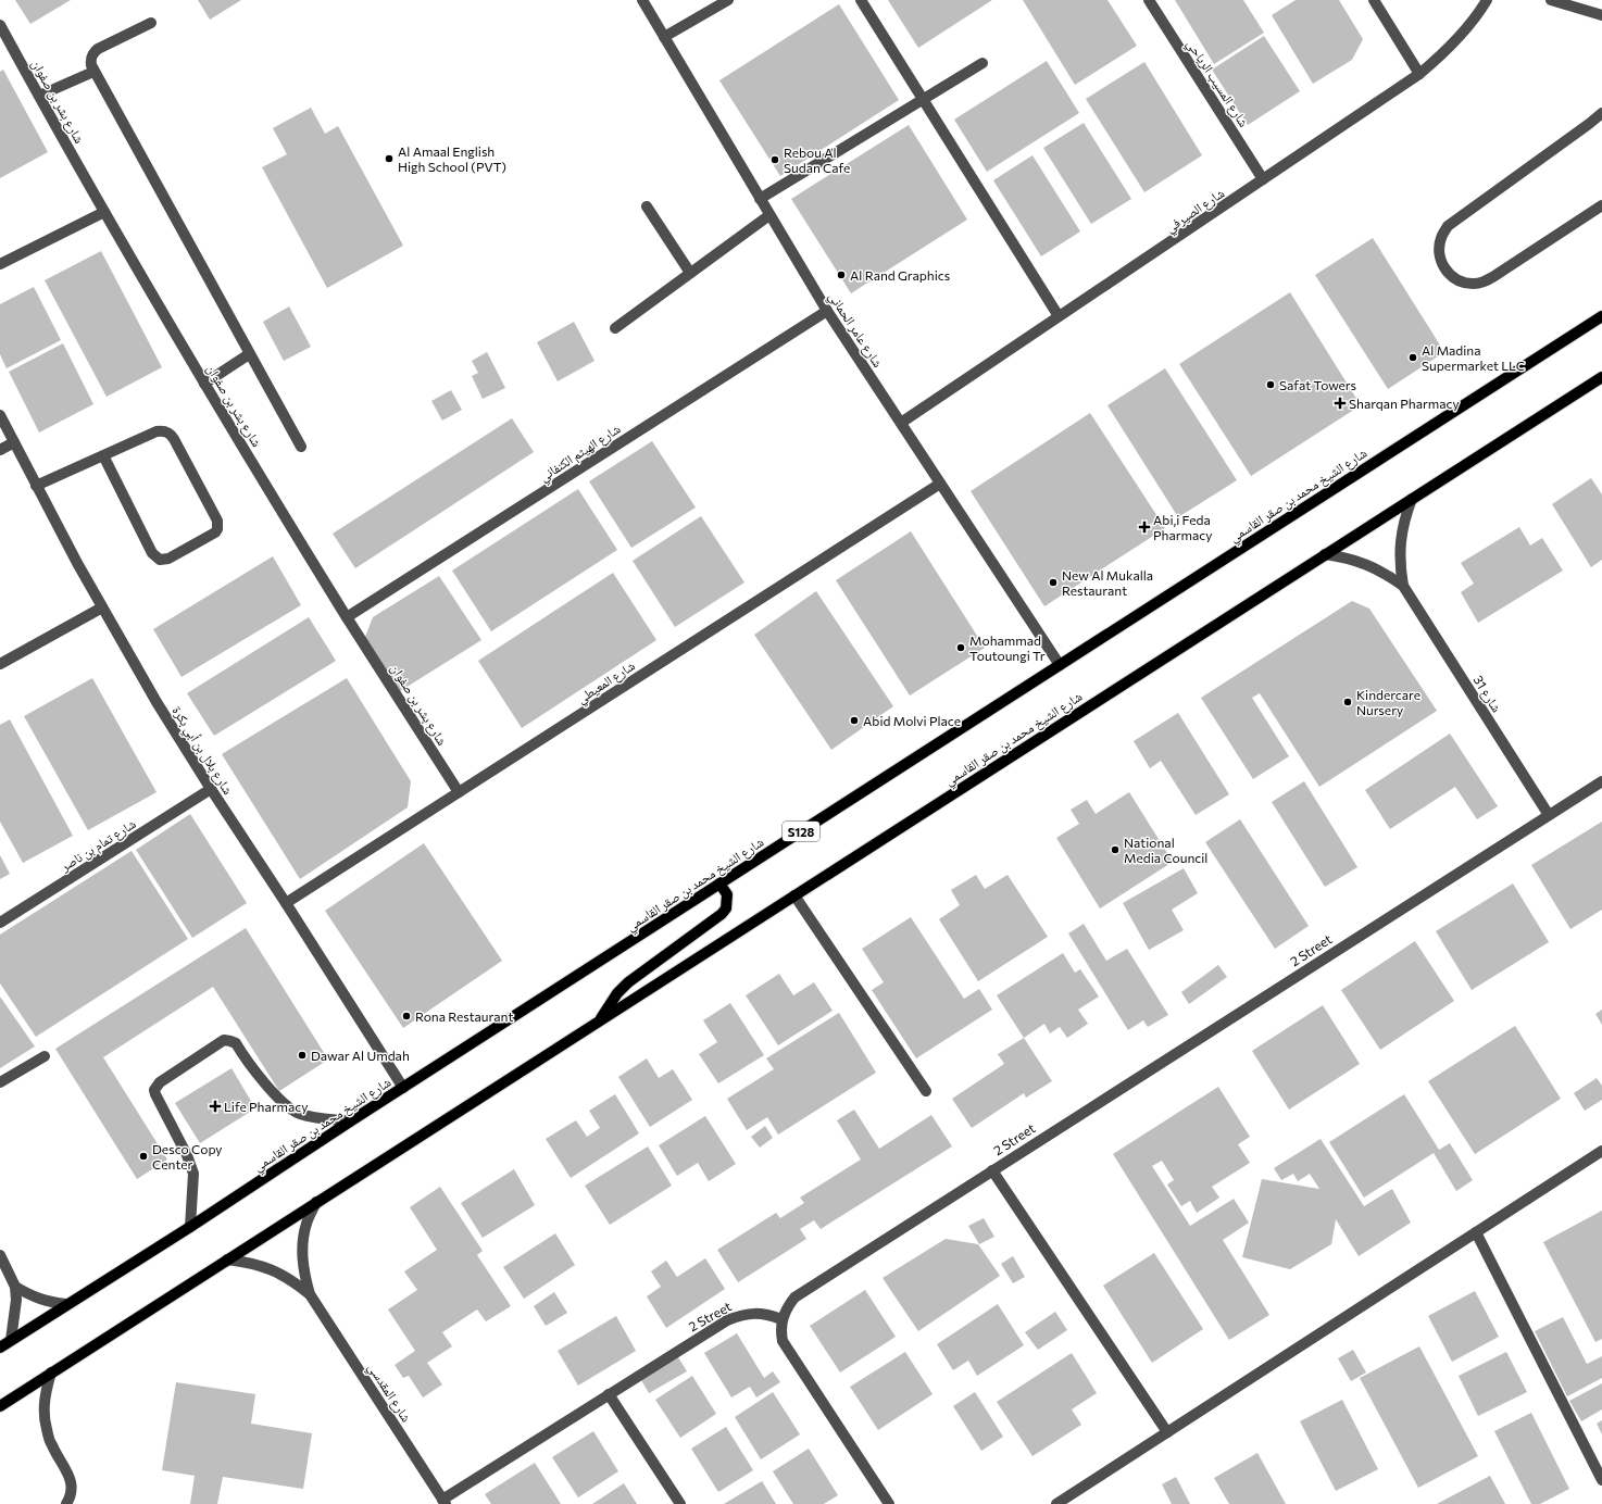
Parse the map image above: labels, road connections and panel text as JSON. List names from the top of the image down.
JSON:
{
  "streets": {
    "main road": ["شارع الشيخ محمد بن صقر القاسمي", "S128"],
    "street": [
      "شارع المسيب الرياحي",
      "شارع بشر بن صفوان",
      "شارع الصيرفي",
      "شارع عامر الحماني",
      "شارع الهيثم الكنفاني",
      "شارع المعيطي",
      "شارع 31",
      "شارع بلال بن أبي بكرة",
      "شارع تمام بن ناصر",
      "2 Street",
      "شارع المقدسي"
    ]
  },
  "crossings": [
    ["شارع المسيب الرياحي", "شارع الصيرفي"],
    ["شارع بشر بن صفوان", "شارع الهيثم الكنفاني"],
    ["شارع بشر بن صفوان", "شارع المعيطي"],
    ["شارع الصيرفي", "شارع عامر الحماني"],
    ["شارع عامر الحماني", "شارع الهيثم الكنفاني"],
    ["شارع عامر الحماني", "شارع الشيخ محمد بن صقر القاسمي"],
    ["شارع عامر الحماني", "شارع المعيطي"],
    ["شارع الشيخ محمد بن صقر القاسمي", "شارع 31"],
    ["شارع الشيخ محمد بن صقر القاسمي", "شارع بلال بن أبي بكرة"],
    ["شارع الشيخ محمد بن صقر القاسمي", "شارع المقدسي"],
    ["شارع المعيطي", "شارع بلال بن أبي بكرة"],
    ["شارع 31", "2 Street"],
    ["شارع بلال بن أبي بكرة", "شارع تمام بن ناصر"],
    ["2 Street", "شارع المقدسي"]
  ],
  "places": {
    "other": [
      "Al Amaal English High School (PVT)",
      "Rebou Al Sudan Cafe",
      "Al Rand Graphics",
      "Al Madina Supermarket LLC",
      "Safat Towers",
      "New Al Mukalla Restaurant",
      "Mohammad Toutoungi Tr",
      "Kindercare Nursery",
      "Abid Molvi Place",
      "National Media Council",
      "Rona Restaurant",
      "Dawar Al Umdah",
      "Desco Copy Center"
    ],
    "health": ["Sharqan Pharmacy", "Abi,i Feda Pharmacy", "Life Pharmacy"]
  }
}
